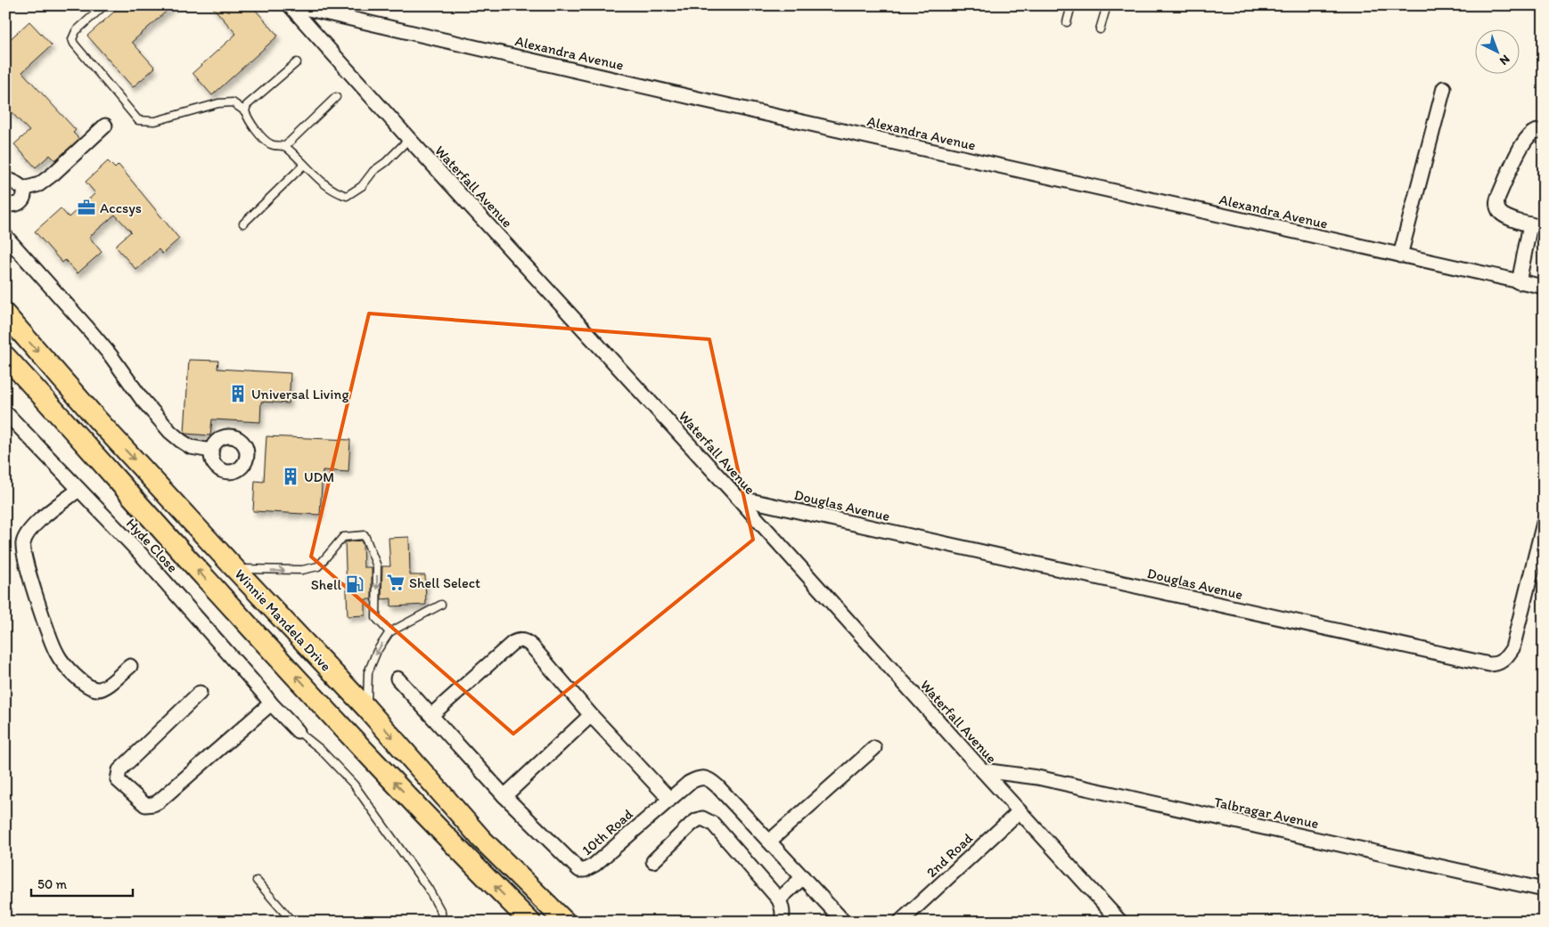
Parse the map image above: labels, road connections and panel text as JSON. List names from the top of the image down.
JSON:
{
  "streets": {
    "main road": ["Winnie Mandela Drive"],
    "street": [
      "Alexandra Avenue",
      "Waterfall Avenue",
      "Douglas Avenue",
      "Hyde Close",
      "Talbragar Avenue",
      "10th Road",
      "2nd Road"
    ]
  },
  "crossings": [
    ["Alexandra Avenue", "Waterfall Avenue"],
    ["Waterfall Avenue", "Douglas Avenue"],
    ["Waterfall Avenue", "Talbragar Avenue"],
    ["Waterfall Avenue", "2nd Road"]
  ],
  "places": {
    "office": ["Accsys"],
    "building": ["Universal Living", "UDM"],
    "supermarket": ["Shell Select"],
    "fuel station": ["Shell"]
  },
  "scale_bar": "50 m",
  "north": "bottom right"
}
